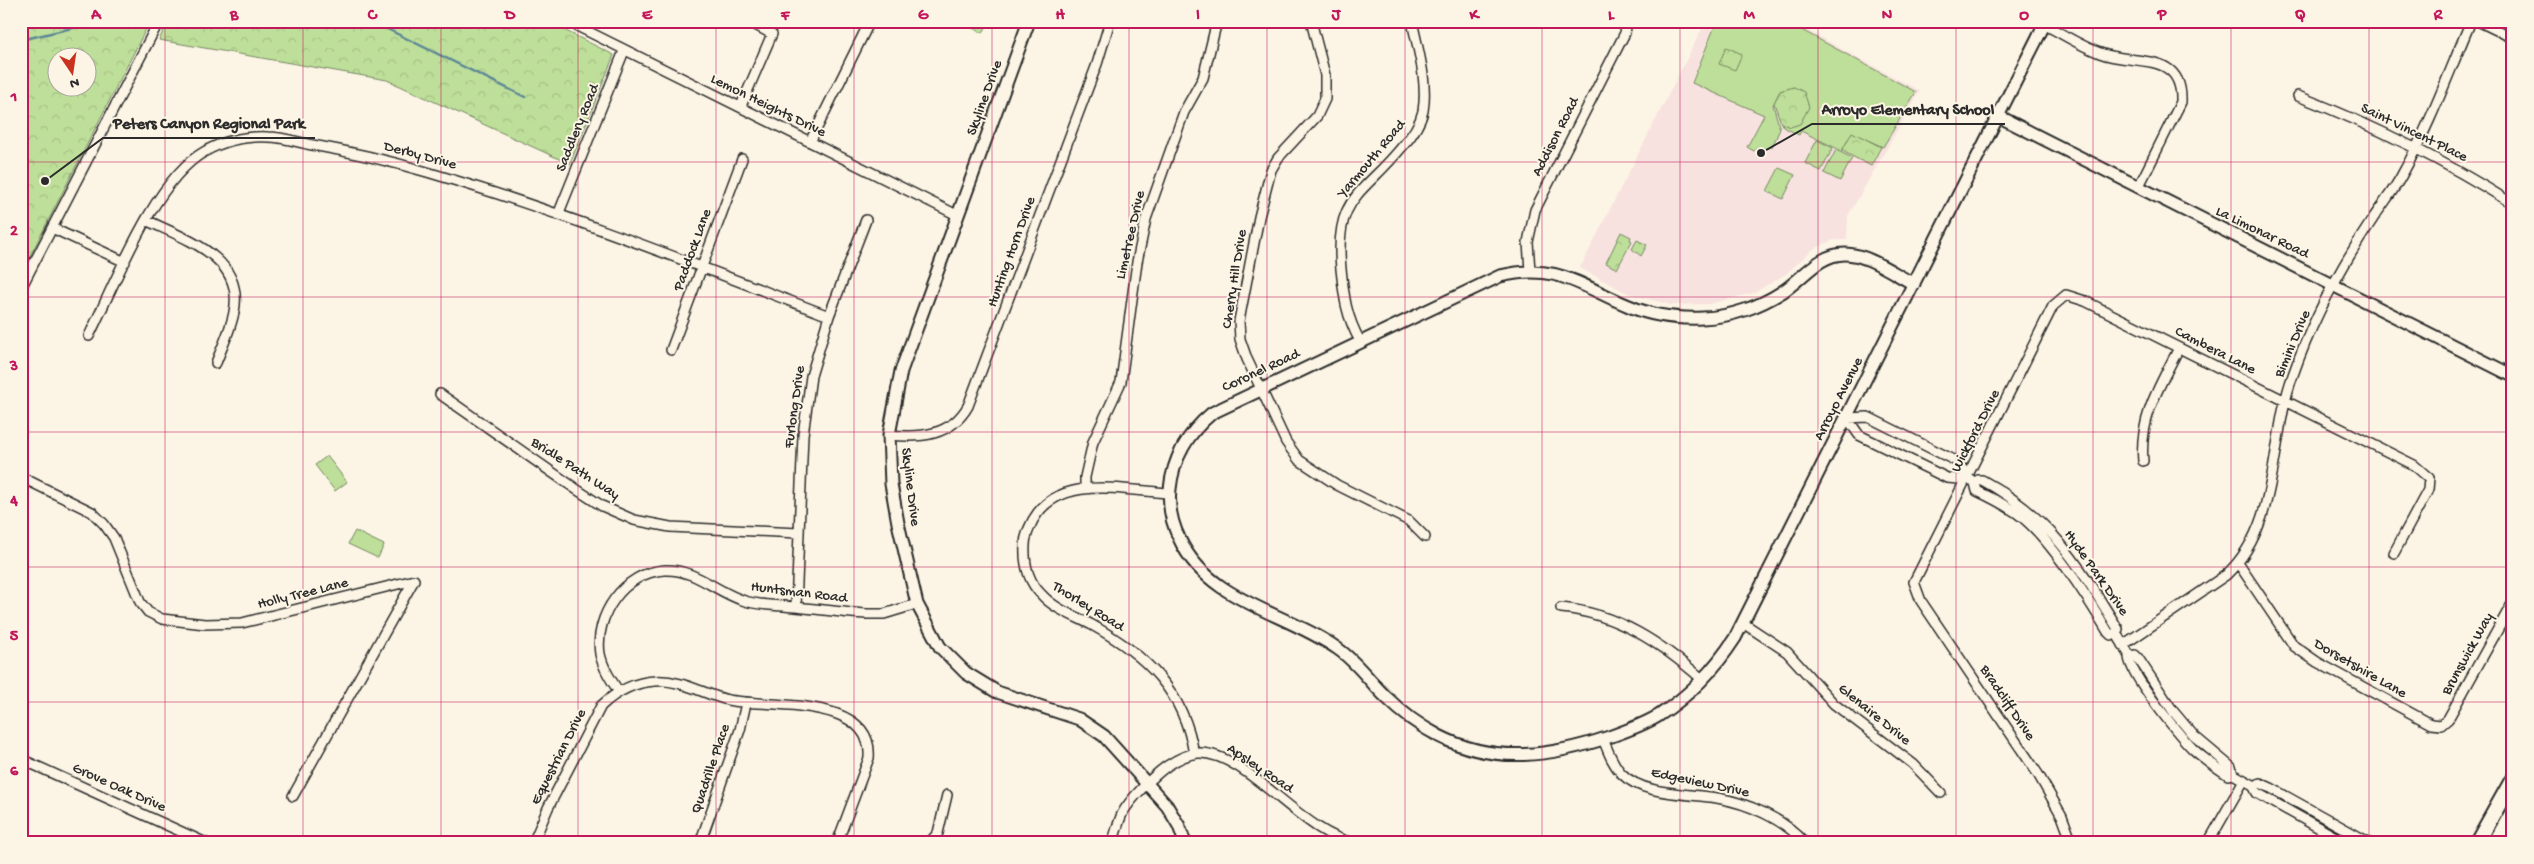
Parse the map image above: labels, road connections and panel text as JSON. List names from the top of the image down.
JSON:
{
  "streets": {
    "street": [
      "Skyline Drive",
      "Lemon Heights Drive",
      "Saddlery Road",
      "Saint Vincent Place",
      "Addison Road",
      "Derby Drive",
      "Yarmouth Road",
      "La Limonar Road",
      "Limetree Drive",
      "Paddock Lane",
      "Hunting Horn Drive",
      "Cherry Hill Drive",
      "Bimini Drive",
      "Cambera Lane",
      "Coronel Road",
      "Arroyo Avenue",
      "Furlong Drive",
      "Wickford Drive",
      "Bridle Path Way",
      "Hyde Park Drive",
      "Huntsman Road",
      "Holly Tree Lane",
      "Thorley Road",
      "Brunswick Way",
      "Dorsetshire Lane",
      "Bradcliff Drive",
      "Glenaire Drive",
      "Equestrian Drive",
      "Quadrille Place",
      "Apsley Road",
      "Edgeview Drive",
      "Grove Oak Drive"
    ]
  },
  "crossings": [
    ["Skyline Drive", "Lemon Heights Drive"],
    ["Skyline Drive", "Hunting Horn Drive"],
    ["Skyline Drive", "Huntsman Road"],
    ["Skyline Drive", "Apsley Road"],
    ["Lemon Heights Drive", "Saddlery Road"],
    ["Saddlery Road", "Derby Drive"],
    ["Saint Vincent Place", "Bimini Drive"],
    ["Addison Road", "Coronel Road"],
    ["Derby Drive", "Paddock Lane"],
    ["Derby Drive", "Furlong Drive"],
    ["Yarmouth Road", "Coronel Road"],
    ["La Limonar Road", "Bimini Drive"],
    ["La Limonar Road", "Arroyo Avenue"],
    ["Limetree Drive", "Thorley Road"],
    ["Cherry Hill Drive", "Coronel Road"],
    ["Bimini Drive", "Cambera Lane"],
    ["Bimini Drive", "Hyde Park Drive"],
    ["Bimini Drive", "Dorsetshire Lane"],
    ["Cambera Lane", "Wickford Drive"],
    ["Coronel Road", "Arroyo Avenue"],
    ["Coronel Road", "Thorley Road"],
    ["Coronel Road", "Edgeview Drive"],
    ["Arroyo Avenue", "Hyde Park Drive"],
    ["Arroyo Avenue", "Glenaire Drive"],
    ["Arroyo Avenue", "Edgeview Drive"],
    ["Furlong Drive", "Bridle Path Way"],
    ["Furlong Drive", "Huntsman Road"],
    ["Wickford Drive", "Hyde Park Drive"],
    ["Wickford Drive", "Bradcliff Drive"],
    ["Huntsman Road", "Equestrian Drive"],
    ["Thorley Road", "Apsley Road"],
    ["Brunswick Way", "Dorsetshire Lane"],
    ["Equestrian Drive", "Quadrille Place"]
  ],
  "places": ["Arroyo Elementary School", "Peters Canyon Regional Park"],
  "north": "bottom",
  "grid": {
    "columns": [
      "A",
      "B",
      "C",
      "D",
      "E",
      "F",
      "G",
      "H",
      "I",
      "J",
      "K",
      "L",
      "M",
      "N",
      "O",
      "P",
      "Q",
      "R"
    ],
    "rows": [
      "1",
      "2",
      "3",
      "4",
      "5",
      "6"
    ]
  }
}
